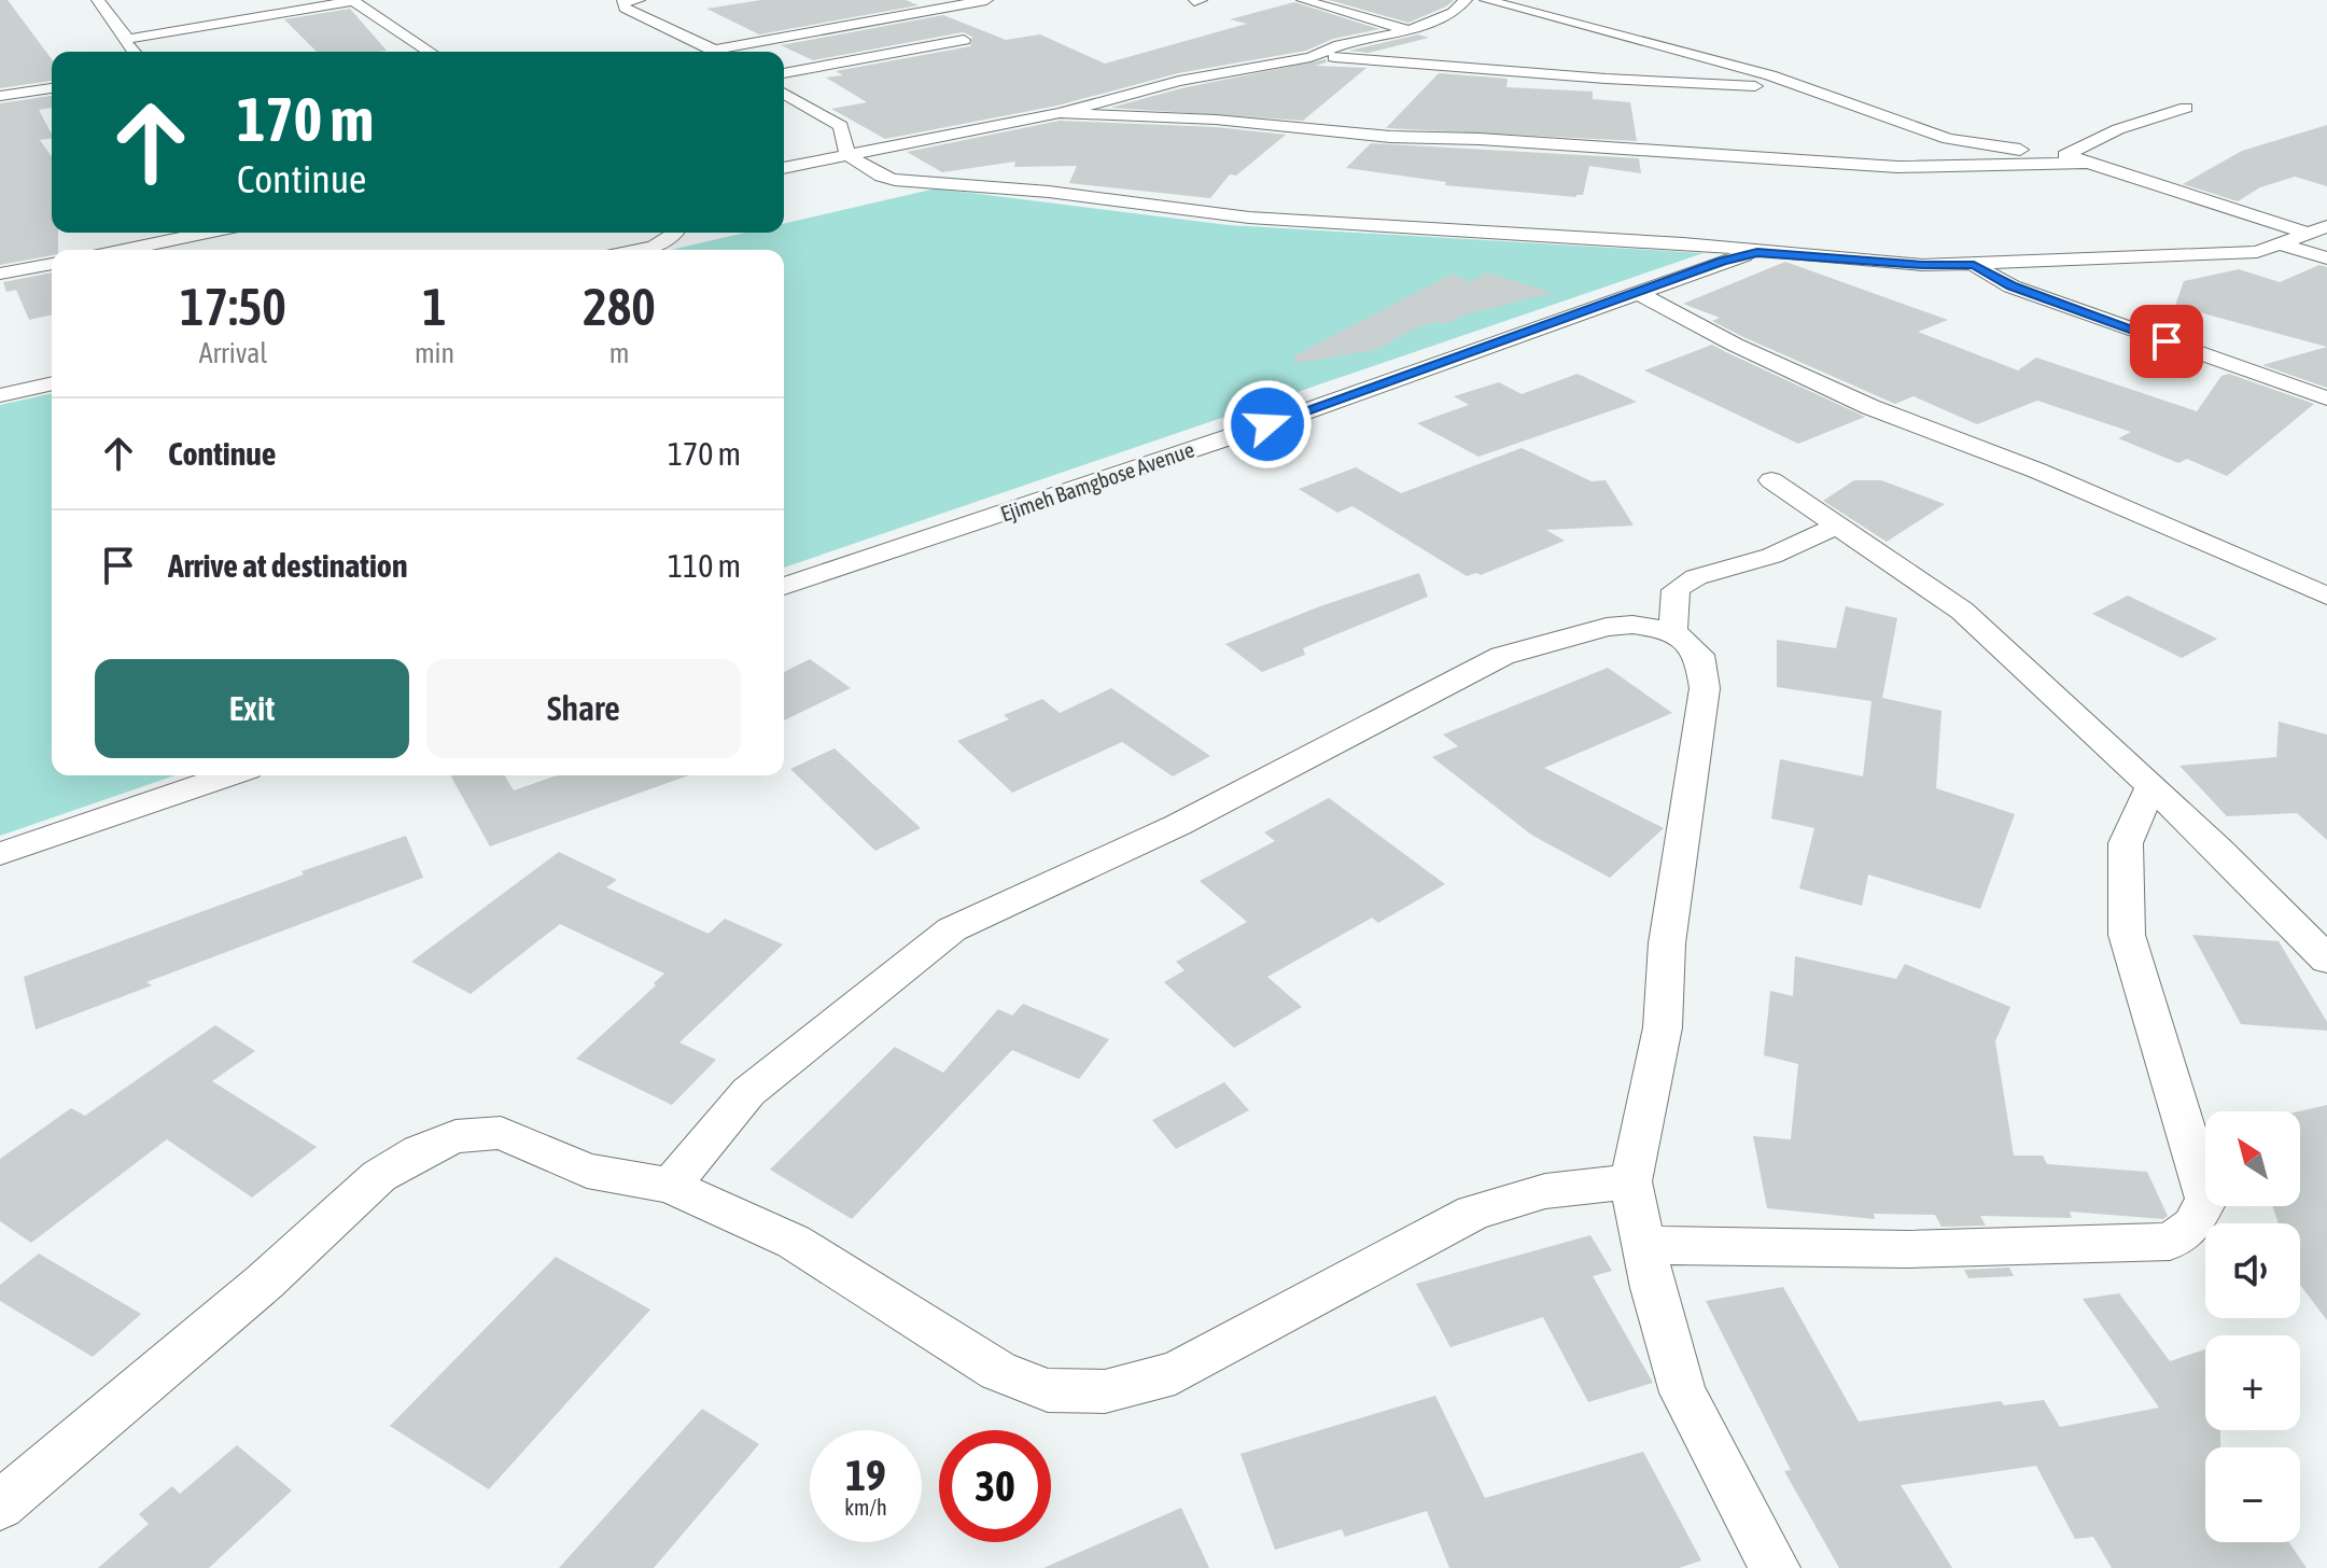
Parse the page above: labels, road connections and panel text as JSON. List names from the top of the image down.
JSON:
{
  "streets": {
    "street": ["Ejimeh Bamgbose Avenue"]
  },
  "north": "top left",
  "page": {
    "turn": ["170 m", "Continue"],
    "eta": [
      "17:50",
      "Arrival",
      "1",
      "min",
      "280",
      "m"
    ],
    "list": [
      {
        "name": "Continue",
        "value": "170 m"
      },
      {
        "name": "Arrive at destination",
        "value": "110 m"
      }
    ],
    "buttons": ["Exit", "Share"],
    "map_buttons": ["+", "−"],
    "speed": "19 km/h",
    "limit": "30"
  }
}
